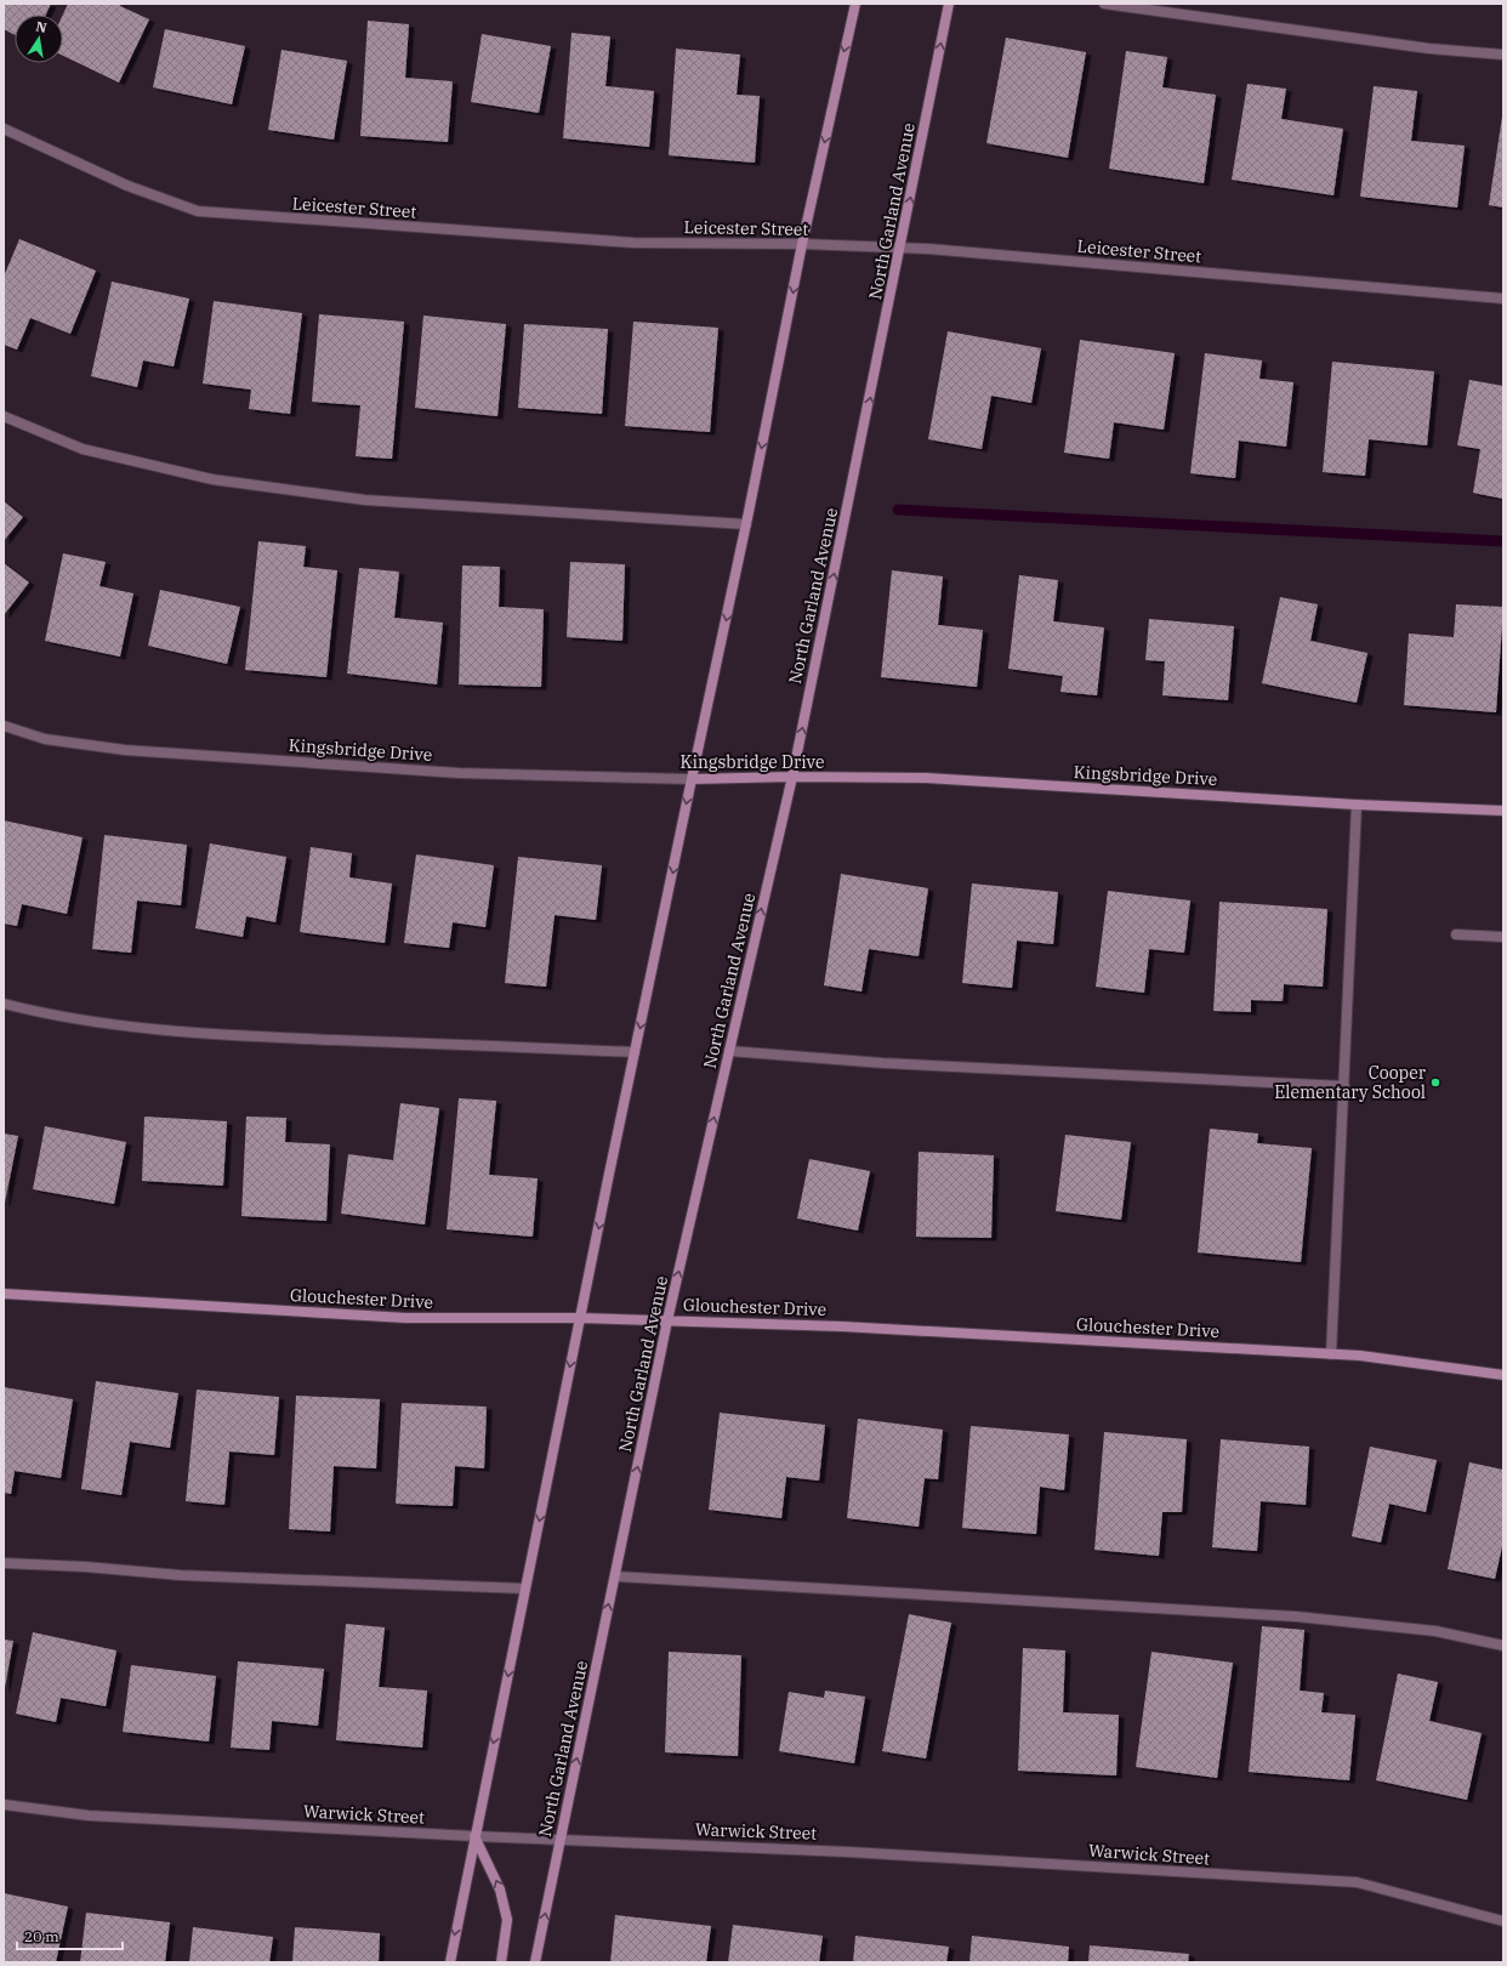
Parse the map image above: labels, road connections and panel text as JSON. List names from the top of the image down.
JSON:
{
  "streets": {
    "main road": ["North Garland Avenue", "Kingsbridge Drive", "Glouchester Drive"],
    "street": ["Leicester Street", "Warwick Street"]
  },
  "crossings": [
    ["Leicester Street", "North Garland Avenue"],
    ["North Garland Avenue", "Kingsbridge Drive"],
    ["North Garland Avenue", "Glouchester Drive"],
    ["North Garland Avenue", "Warwick Street"]
  ],
  "places": ["Cooper Elementary School"],
  "scale_bar": "20 m",
  "north": "top"
}
